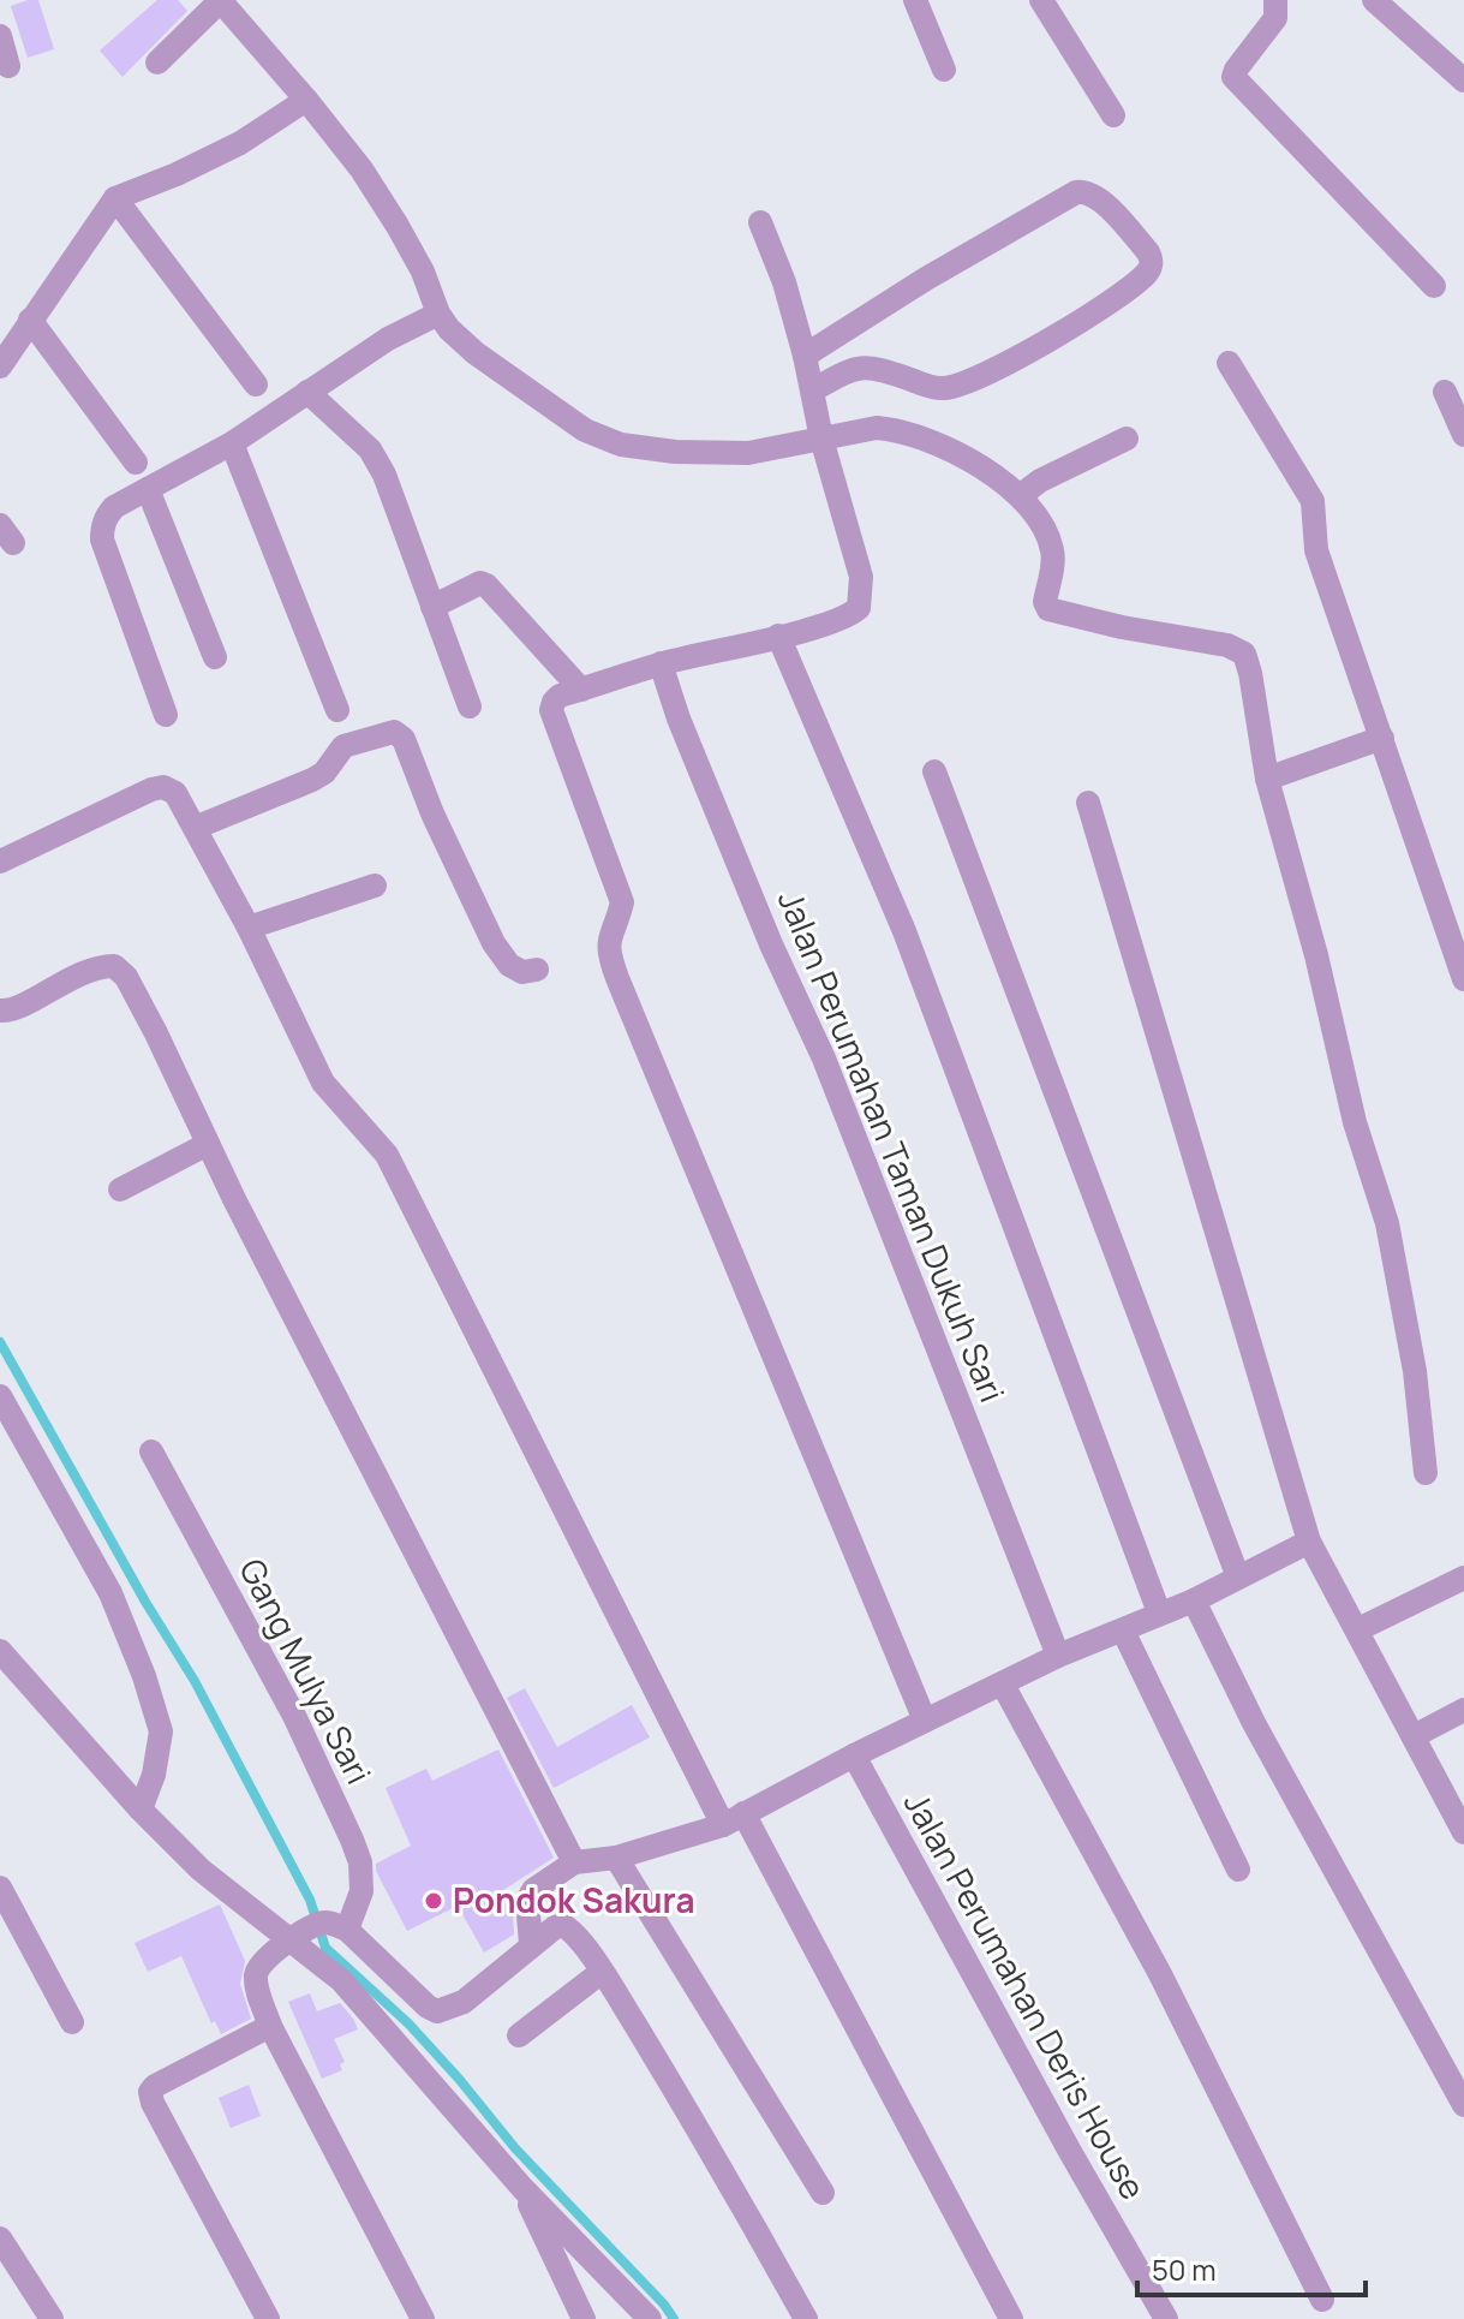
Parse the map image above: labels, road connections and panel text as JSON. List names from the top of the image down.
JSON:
{
  "streets": {
    "street": ["Jalan Perumahan Taman Dukuh Sari", "Gang Mulya Sari", "Jalan Perumahan Deris House"]
  },
  "places": ["Pondok Sakura"],
  "scale_bar": "50 m"
}
